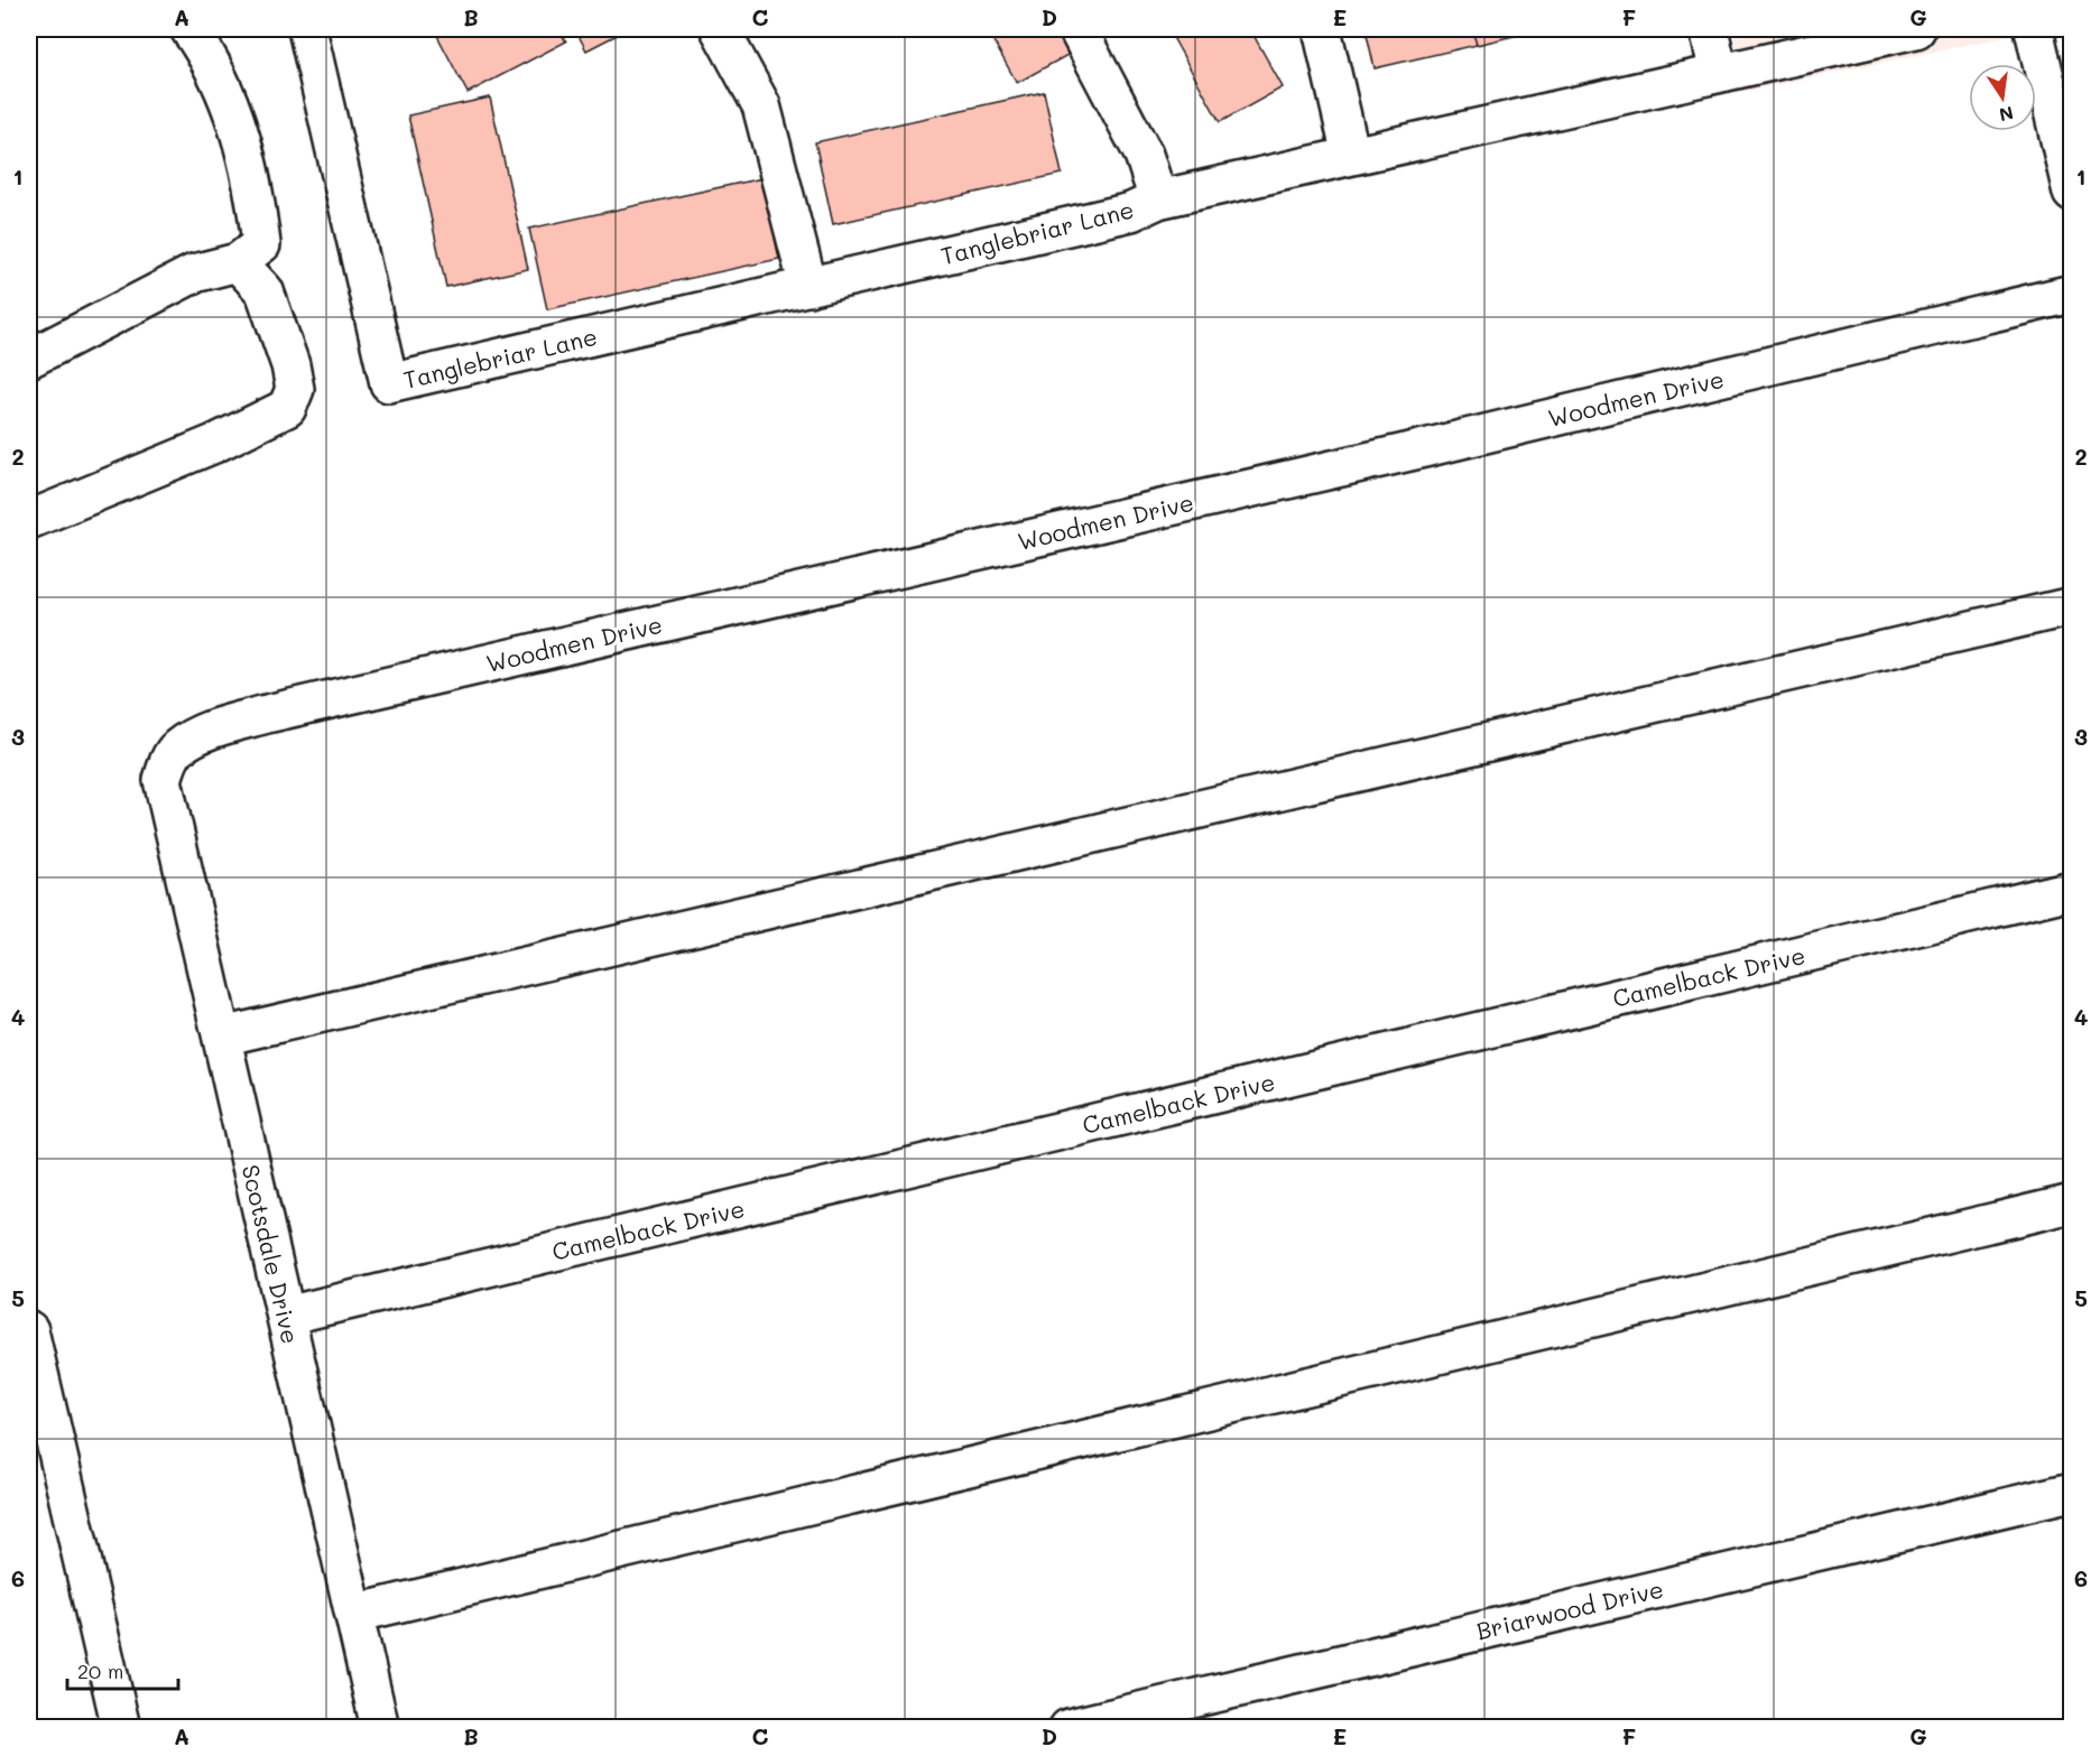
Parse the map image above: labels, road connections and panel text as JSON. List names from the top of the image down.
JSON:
{
  "streets": {
    "street": [
      "Tanglebriar Lane",
      "Woodmen Drive",
      "Camelback Drive",
      "Scotsdale Drive",
      "Briarwood Drive"
    ]
  },
  "crossings": [
    ["Woodmen Drive", "Scotsdale Drive"],
    ["Camelback Drive", "Scotsdale Drive"]
  ],
  "scale_bar": "20 m",
  "north": "bottom",
  "grid": {
    "columns": [
      "A",
      "B",
      "C",
      "D",
      "E",
      "F",
      "G"
    ],
    "rows": [
      "1",
      "2",
      "3",
      "4",
      "5",
      "6"
    ]
  }
}
